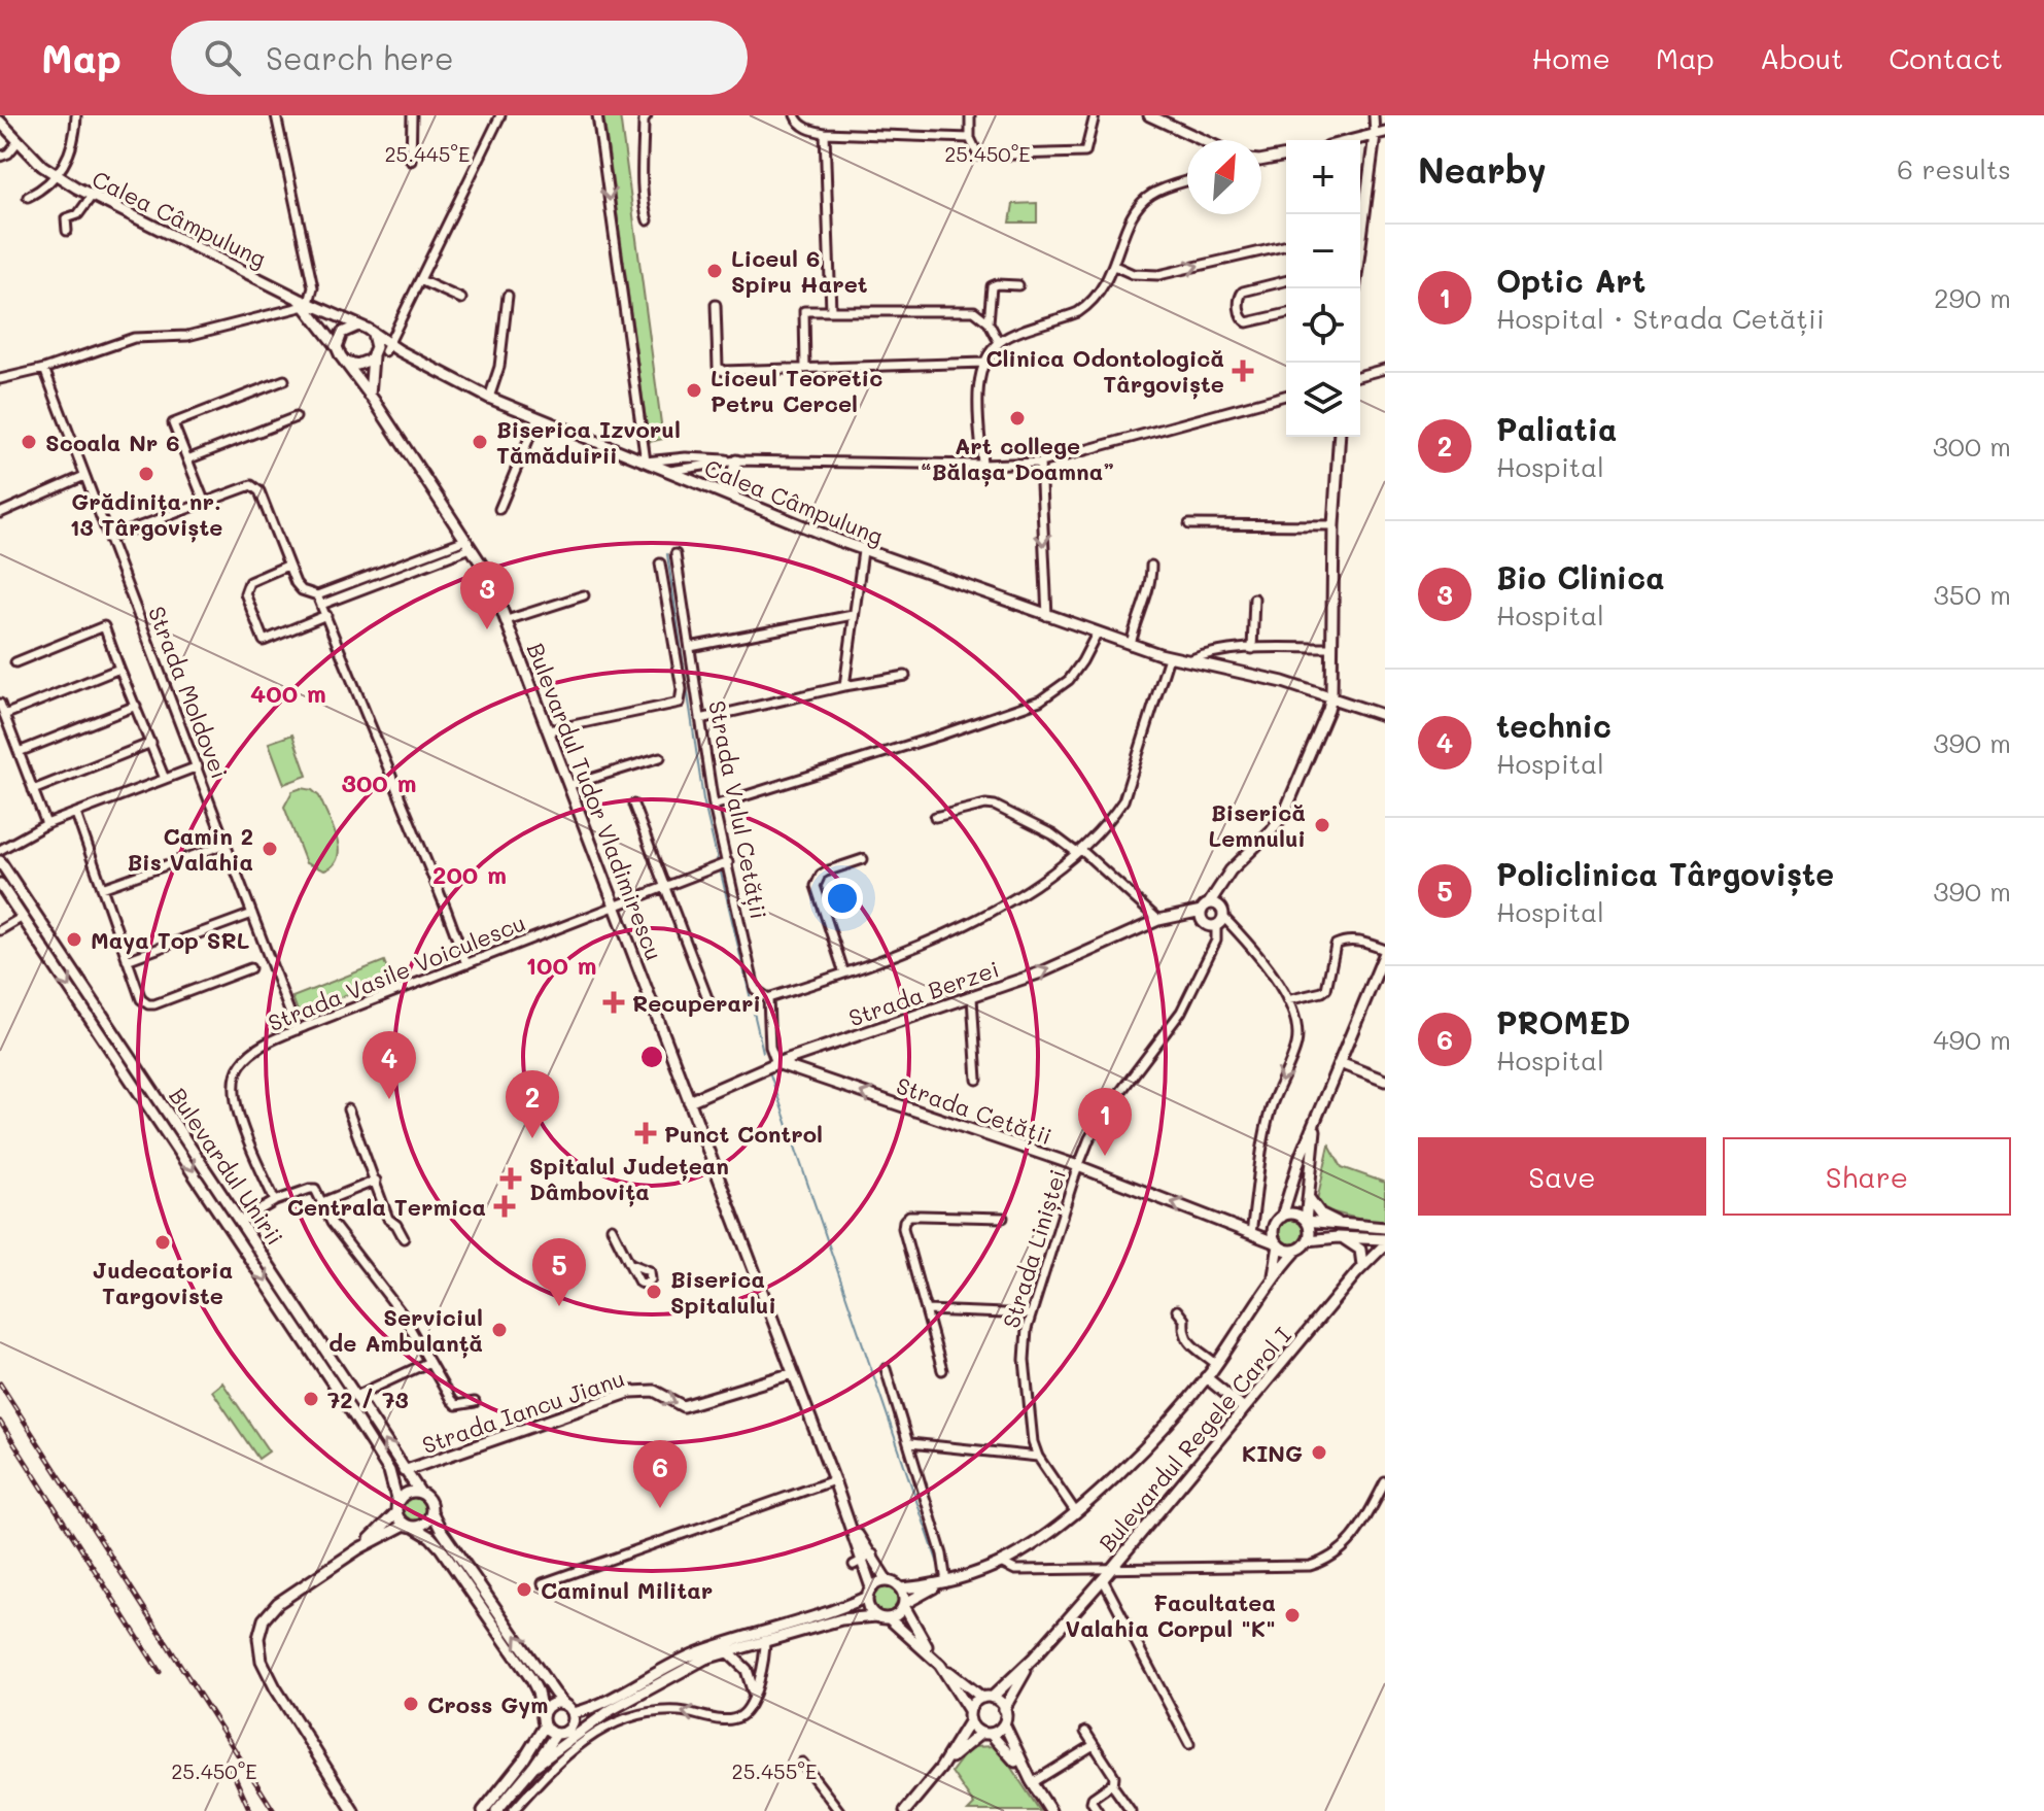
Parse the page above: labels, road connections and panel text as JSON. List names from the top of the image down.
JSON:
{
  "streets": {
    "main road": [
      "Calea Câmpulung",
      "Bulevardul Tudor Vladimirescu",
      "Strada Berzei",
      "Strada Cetății",
      "Bulevardul Unirii",
      "Strada Iancu Jianu",
      "Bulevardul Regele Carol I"
    ],
    "street": [
      "Strada Moldovei",
      "Strada Valul Cetății",
      "Strada Vasile Voiculescu",
      "Strada Liniștei"
    ]
  },
  "crossings": [
    ["Calea Câmpulung", "Bulevardul Tudor Vladimirescu"],
    ["Strada Moldovei", "Strada Vasile Voiculescu"],
    ["Bulevardul Tudor Vladimirescu", "Strada Valul Cetății"],
    ["Bulevardul Tudor Vladimirescu", "Strada Vasile Voiculescu"],
    ["Bulevardul Tudor Vladimirescu", "Strada Berzei"],
    ["Bulevardul Tudor Vladimirescu", "Strada Iancu Jianu"],
    ["Strada Valul Cetății", "Strada Vasile Voiculescu"],
    ["Strada Valul Cetății", "Strada Berzei"],
    ["Strada Valul Cetății", "Strada Cetății"],
    ["Strada Berzei", "Strada Cetății"],
    ["Strada Berzei", "Strada Liniștei"],
    ["Strada Cetății", "Strada Liniștei"],
    ["Bulevardul Unirii", "Strada Iancu Jianu"]
  ],
  "one_way": ["Strada Cetății", "Strada Iancu Jianu"],
  "places": {
    "other": [
      "Liceul 6 Spiru Haret",
      "Liceul Teoretic Petru Cercel",
      "Art college “Bălașa Doamna”",
      "Scoala Nr 6",
      "Biserica Izvorul Tămăduirii",
      "Grădinița nr. 13 Târgoviște",
      "Biserică Lemnului",
      "Camin 2 Bis Valahia",
      "Maya Top SRL",
      "Judecatoria Targoviste",
      "Biserica Spitalului",
      "Serviciul de Ambulanță",
      "72 / 73",
      "KING",
      "Caminul Militar",
      "Facultatea Valahia Corpul \"K\"",
      "Cross Gym"
    ],
    "health": [
      "Clinica Odontologică Târgoviște",
      "Recuperari",
      "Punct Control",
      "Spitalul Județean Dâmbovița",
      "Centrala Termica"
    ]
  },
  "north": "top right",
  "page": {
    "header": "Map",
    "search": "Search here",
    "nav": [
      "Home",
      "Map",
      "About",
      "Contact"
    ],
    "heading": ["Nearby", "6 results"],
    "map_buttons": ["+", "−"],
    "list": [
      {
        "mark": "1",
        "name": "Optic Art",
        "note": "Hospital · Strada Cetății",
        "value": "290 m"
      },
      {
        "mark": "2",
        "name": "Paliatia",
        "note": "Hospital",
        "value": "300 m"
      },
      {
        "mark": "3",
        "name": "Bio Clinica",
        "note": "Hospital",
        "value": "350 m"
      },
      {
        "mark": "4",
        "name": "technic",
        "note": "Hospital",
        "value": "390 m"
      },
      {
        "mark": "5",
        "name": "Policlinica Târgoviște",
        "note": "Hospital",
        "value": "390 m"
      },
      {
        "mark": "6",
        "name": "PROMED",
        "note": "Hospital",
        "value": "490 m"
      }
    ],
    "pins": [
      "3",
      "4",
      "2",
      "1",
      "5",
      "6"
    ],
    "buttons": ["Save", "Share"]
  },
  "coordinates": ["25.445°E", "25.450°E", "25.455°E"],
  "rings": [
    "400 m",
    "300 m",
    "200 m",
    "100 m"
  ]
}
